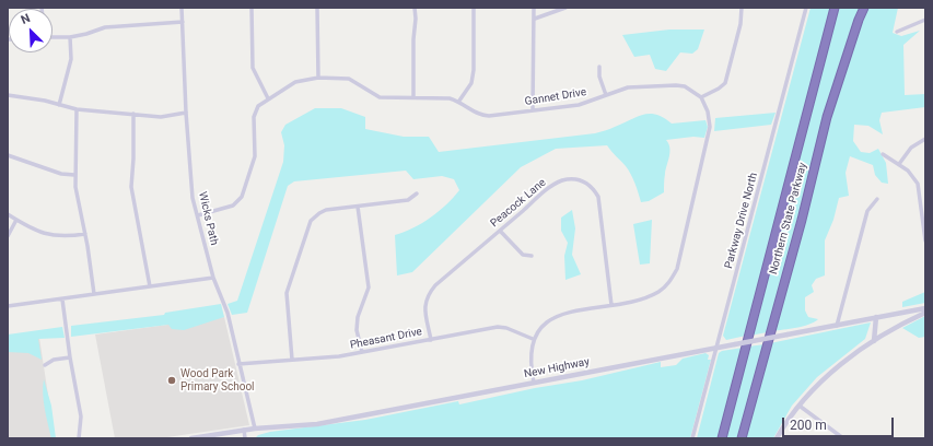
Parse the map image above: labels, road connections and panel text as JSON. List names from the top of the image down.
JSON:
{
  "streets": {
    "highway": ["Northern State Parkway"],
    "street": [
      "Gannet Drive",
      "Peacock Lane",
      "Wicks Path",
      "Parkway Drive North",
      "Pheasant Drive",
      "New Highway"
    ]
  },
  "crossings": [
    ["Gannet Drive", "Wicks Path"],
    ["Peacock Lane", "Pheasant Drive"],
    ["Wicks Path", "Pheasant Drive"],
    ["Wicks Path", "New Highway"],
    ["Parkway Drive North", "New Highway"]
  ],
  "places": ["Wood Park Primary School"],
  "scale_bar": "200 m",
  "north": "top left"
}
